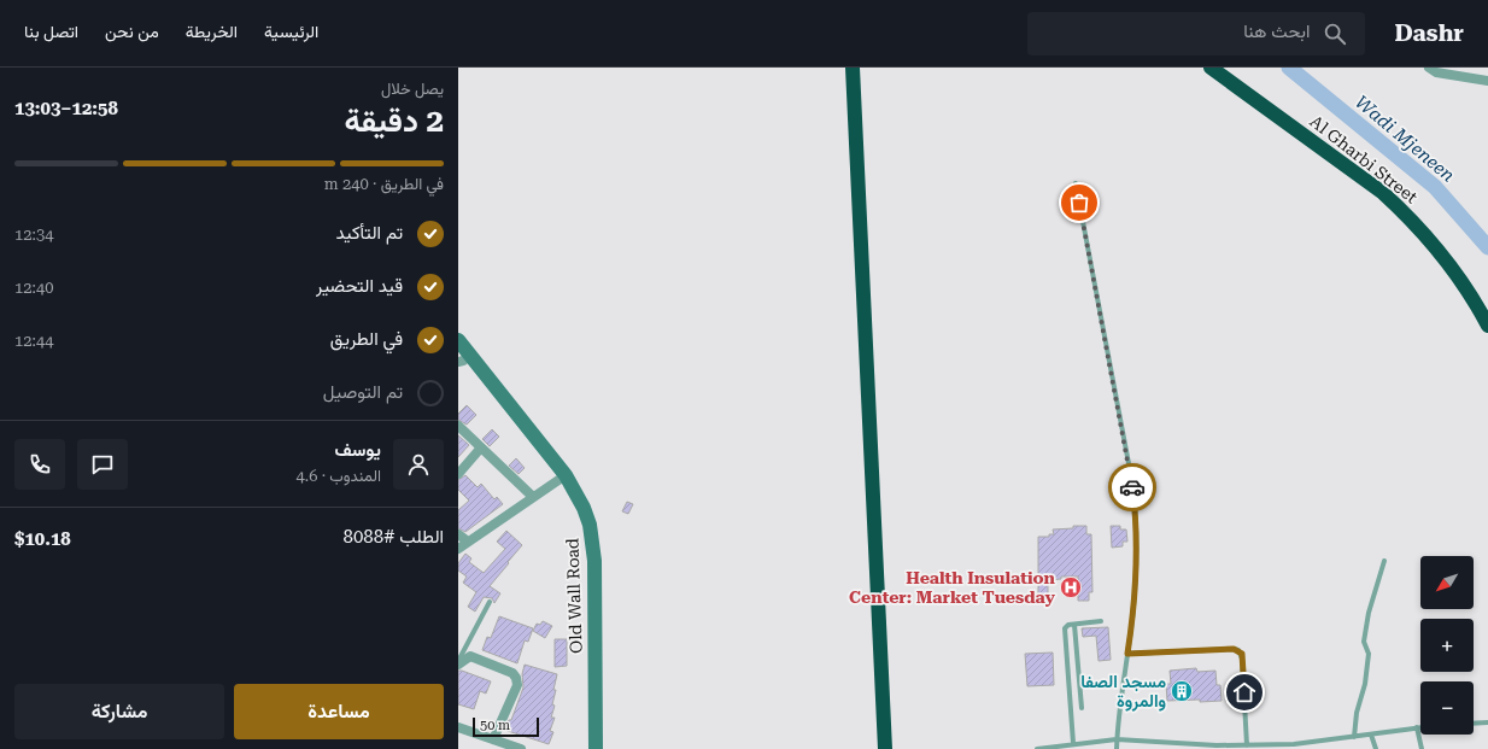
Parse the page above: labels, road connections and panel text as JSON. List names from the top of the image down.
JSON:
{
  "streets": {
    "highway": ["Al Gharbi Street"],
    "main road": ["Old Wall Road"]
  },
  "water": ["Wadi Mjeneen"],
  "places": {
    "hospital": ["Health Insulation Center: Market Tuesday"],
    "building": ["مسجد الصفا والمروة"]
  },
  "scale_bar": "50 m",
  "north": "bottom left",
  "page": {
    "header": "Dashr",
    "search": "ابحث هنا",
    "nav": [
      "الرئيسية",
      "الخريطة",
      "من نحن",
      "اتصل بنا"
    ],
    "heading": ["2 دقيقة", "يصل خلال", "12:58–13:03"],
    "panel": [
      "يوسف",
      "المندوب · 4.6",
      "الطلب #8088",
      "$10.18"
    ],
    "bar": "في الطريق · 240 m",
    "list": [
      ["تم التأكيد", "12:34"],
      ["قيد التحضير", "12:40"],
      ["في الطريق", "12:44"],
      "تم التوصيل"
    ],
    "map_buttons": ["+", "−"],
    "buttons": ["مساعدة", "مشاركة"],
    "scale": "50 m"
  }
}
